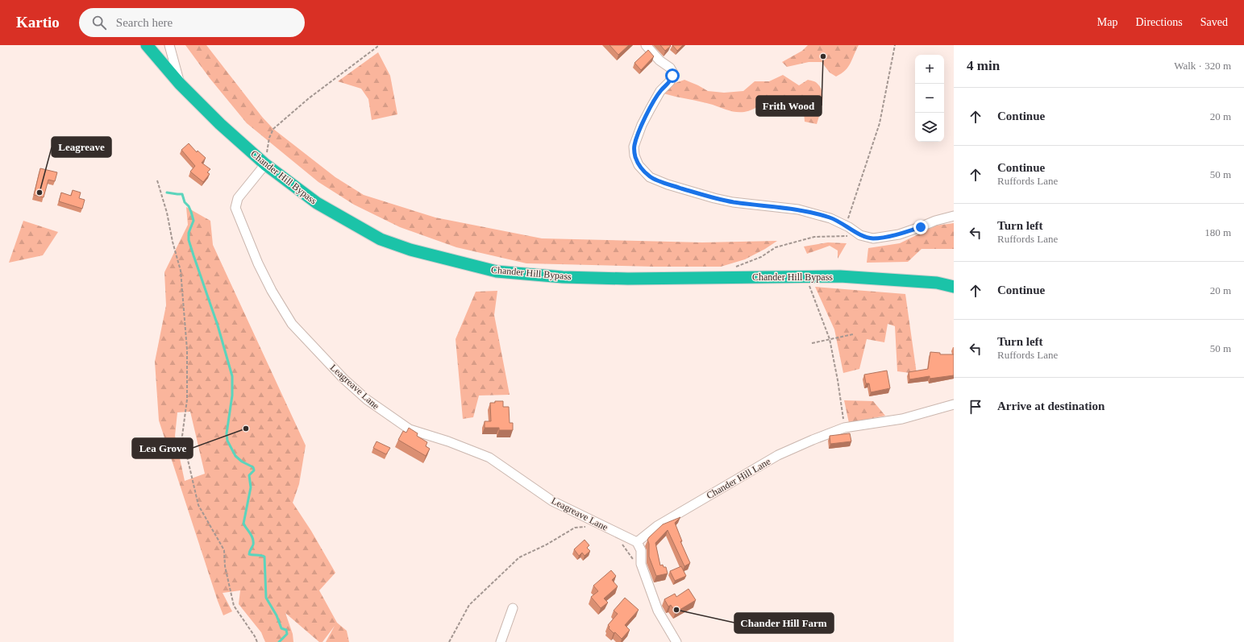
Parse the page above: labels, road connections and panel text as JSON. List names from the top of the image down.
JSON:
{
  "streets": {
    "highway": ["Chander Hill Bypass"],
    "street": ["Leagreave Lane", "Chander Hill Lane"]
  },
  "crossings": [
    ["Chander Hill Bypass", "Leagreave Lane"],
    ["Leagreave Lane", "Chander Hill Lane"]
  ],
  "places": [
    "Frith Wood",
    "Leagreave",
    "Lea Grove",
    "Chander Hill Farm"
  ],
  "page": {
    "header": "Kartio",
    "search": "Search here",
    "nav": ["Map", "Directions", "Saved"],
    "heading": ["4 min", "Walk · 320 m"],
    "map_buttons": ["+", "−"],
    "list": [
      ["Continue", "20 m"],
      ["Continue", "Ruffords Lane", "50 m"],
      ["Turn left", "Ruffords Lane", "180 m"],
      ["Continue", "20 m"],
      ["Turn left", "Ruffords Lane", "50 m"],
      "Arrive at destination"
    ]
  }
}
